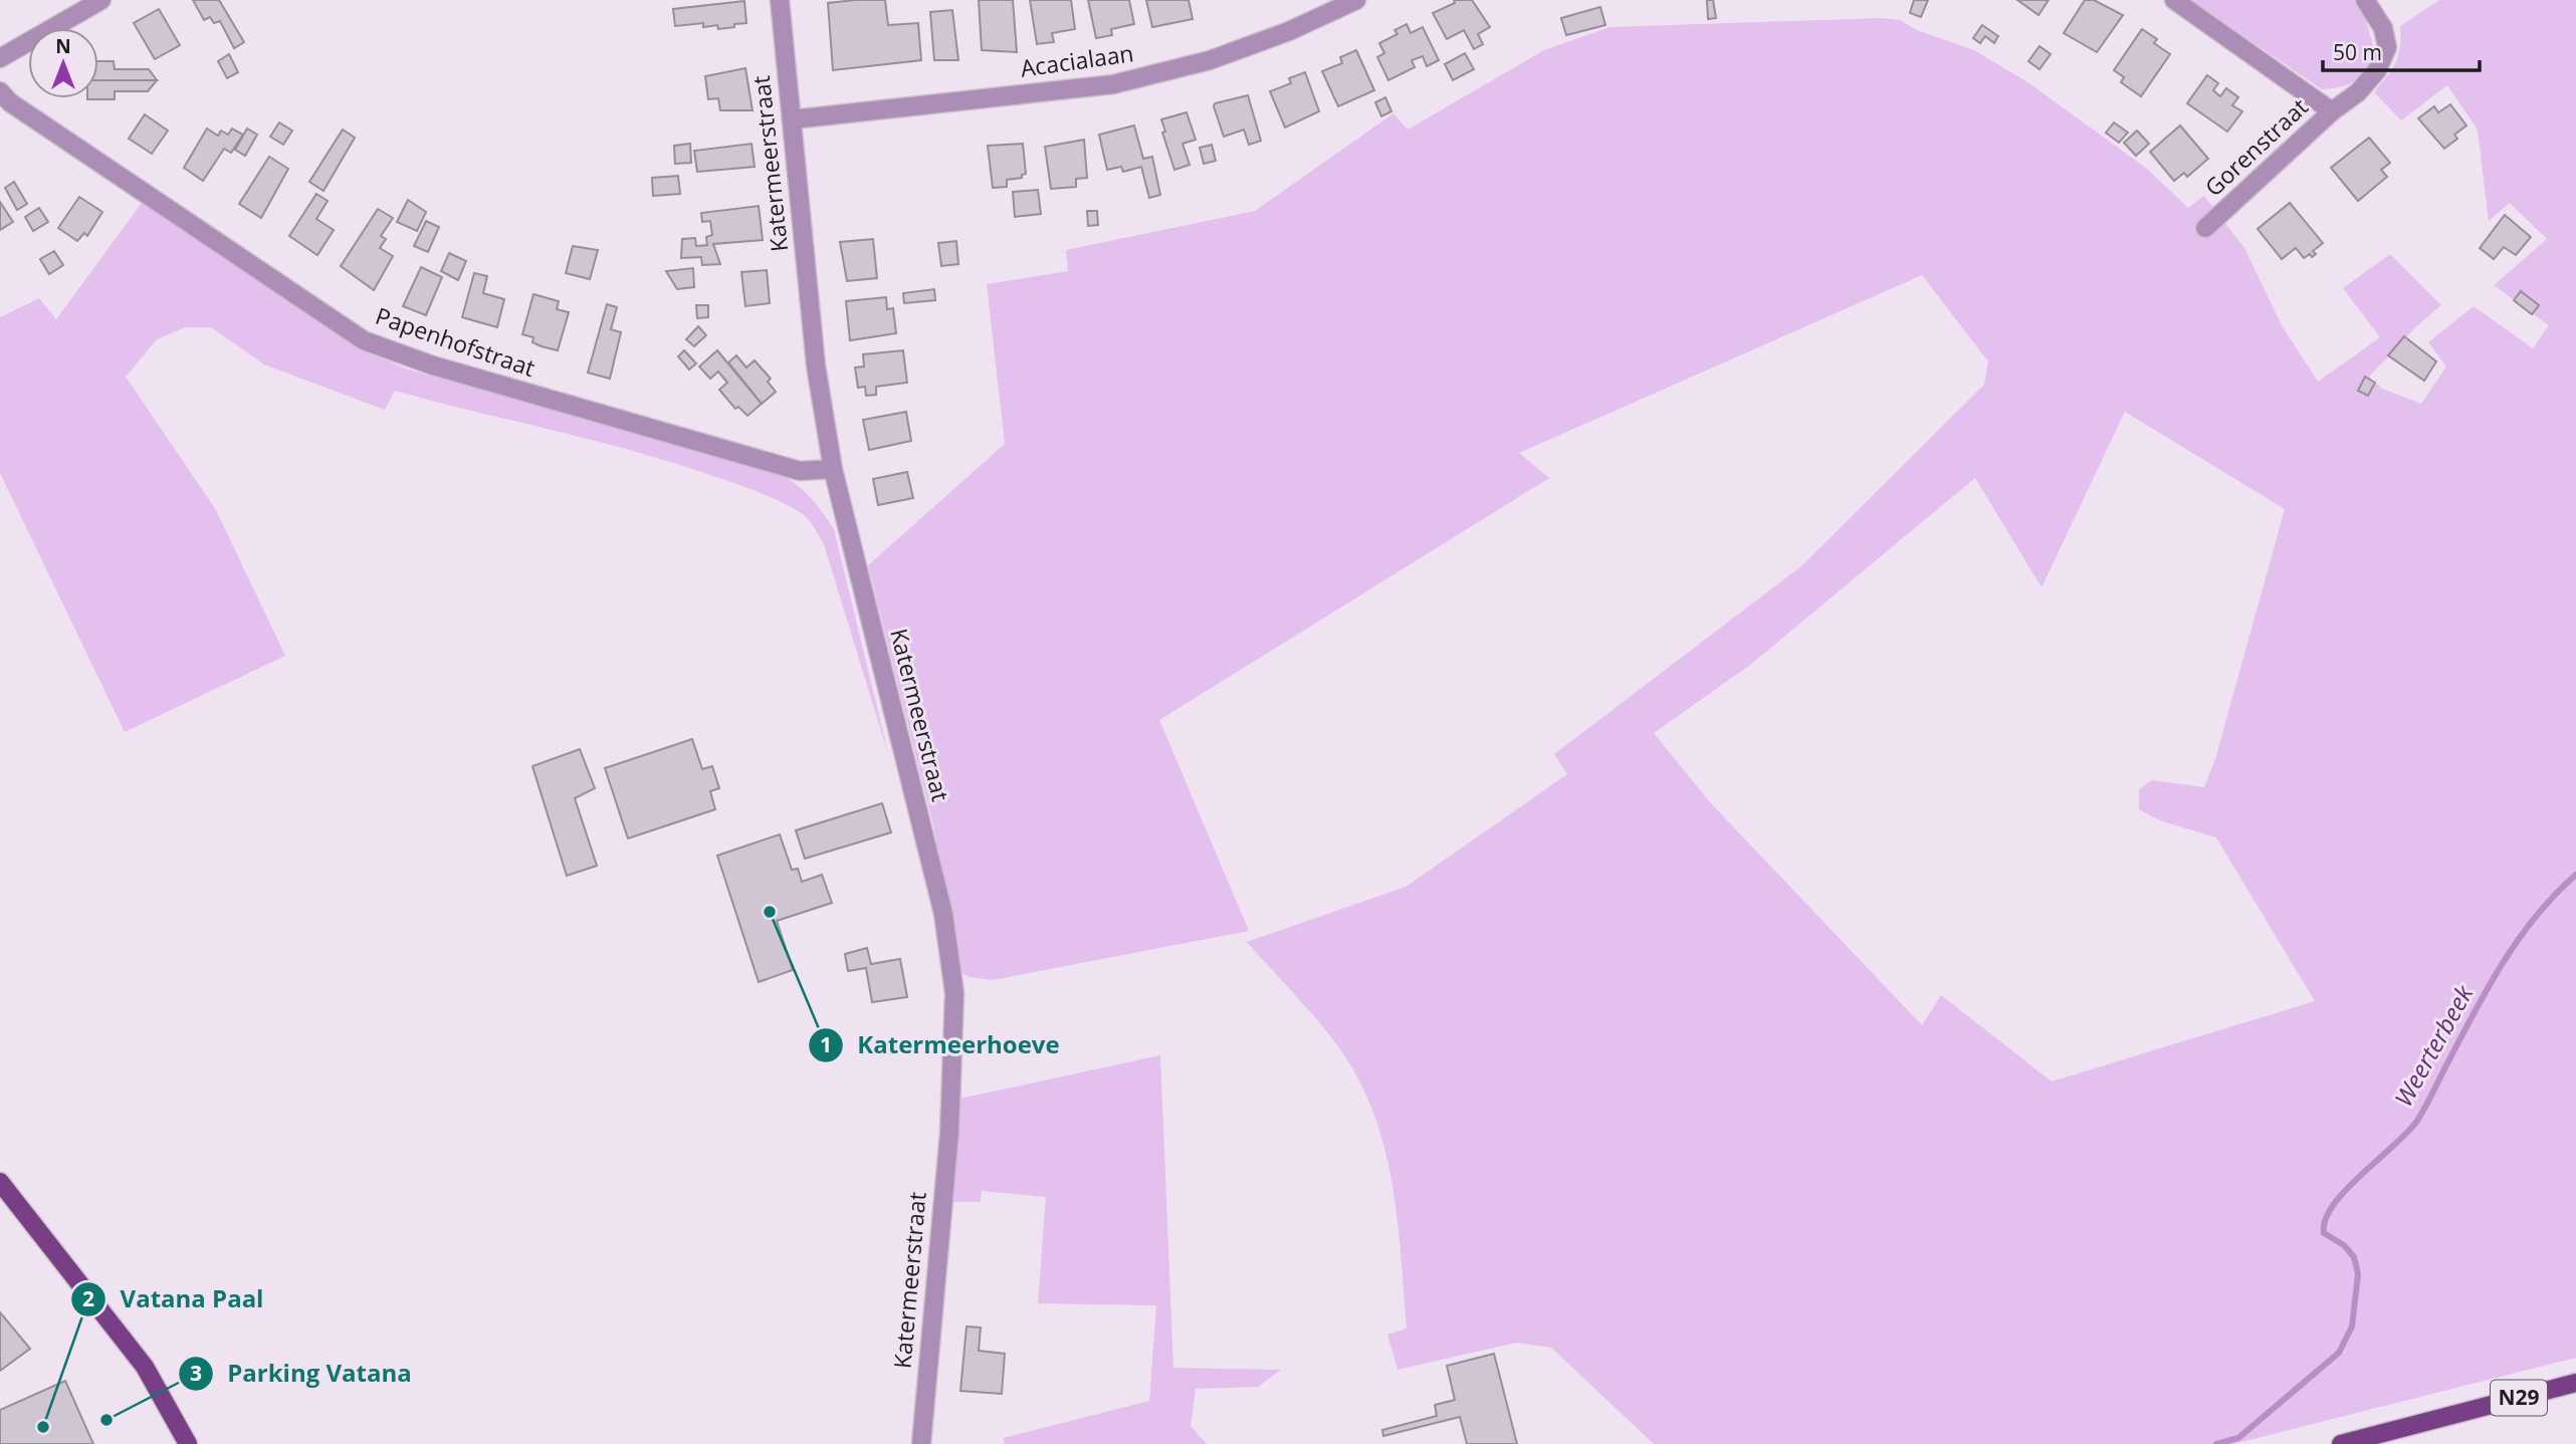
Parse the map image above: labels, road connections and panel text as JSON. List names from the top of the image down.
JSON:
{
  "streets": {
    "main road": ["N29"],
    "street": [
      "Acacialaan",
      "Gorenstraat",
      "Katermeerstraat",
      "Papenhofstraat"
    ]
  },
  "crossings": [
    ["Acacialaan", "Katermeerstraat"],
    ["Katermeerstraat", "Papenhofstraat"]
  ],
  "water": ["Weerterbeek"],
  "places": ["Katermeerhoeve", "Parking Vatana", "Vatana Paal"],
  "scale_bar": "50 m",
  "north": "top"
}
